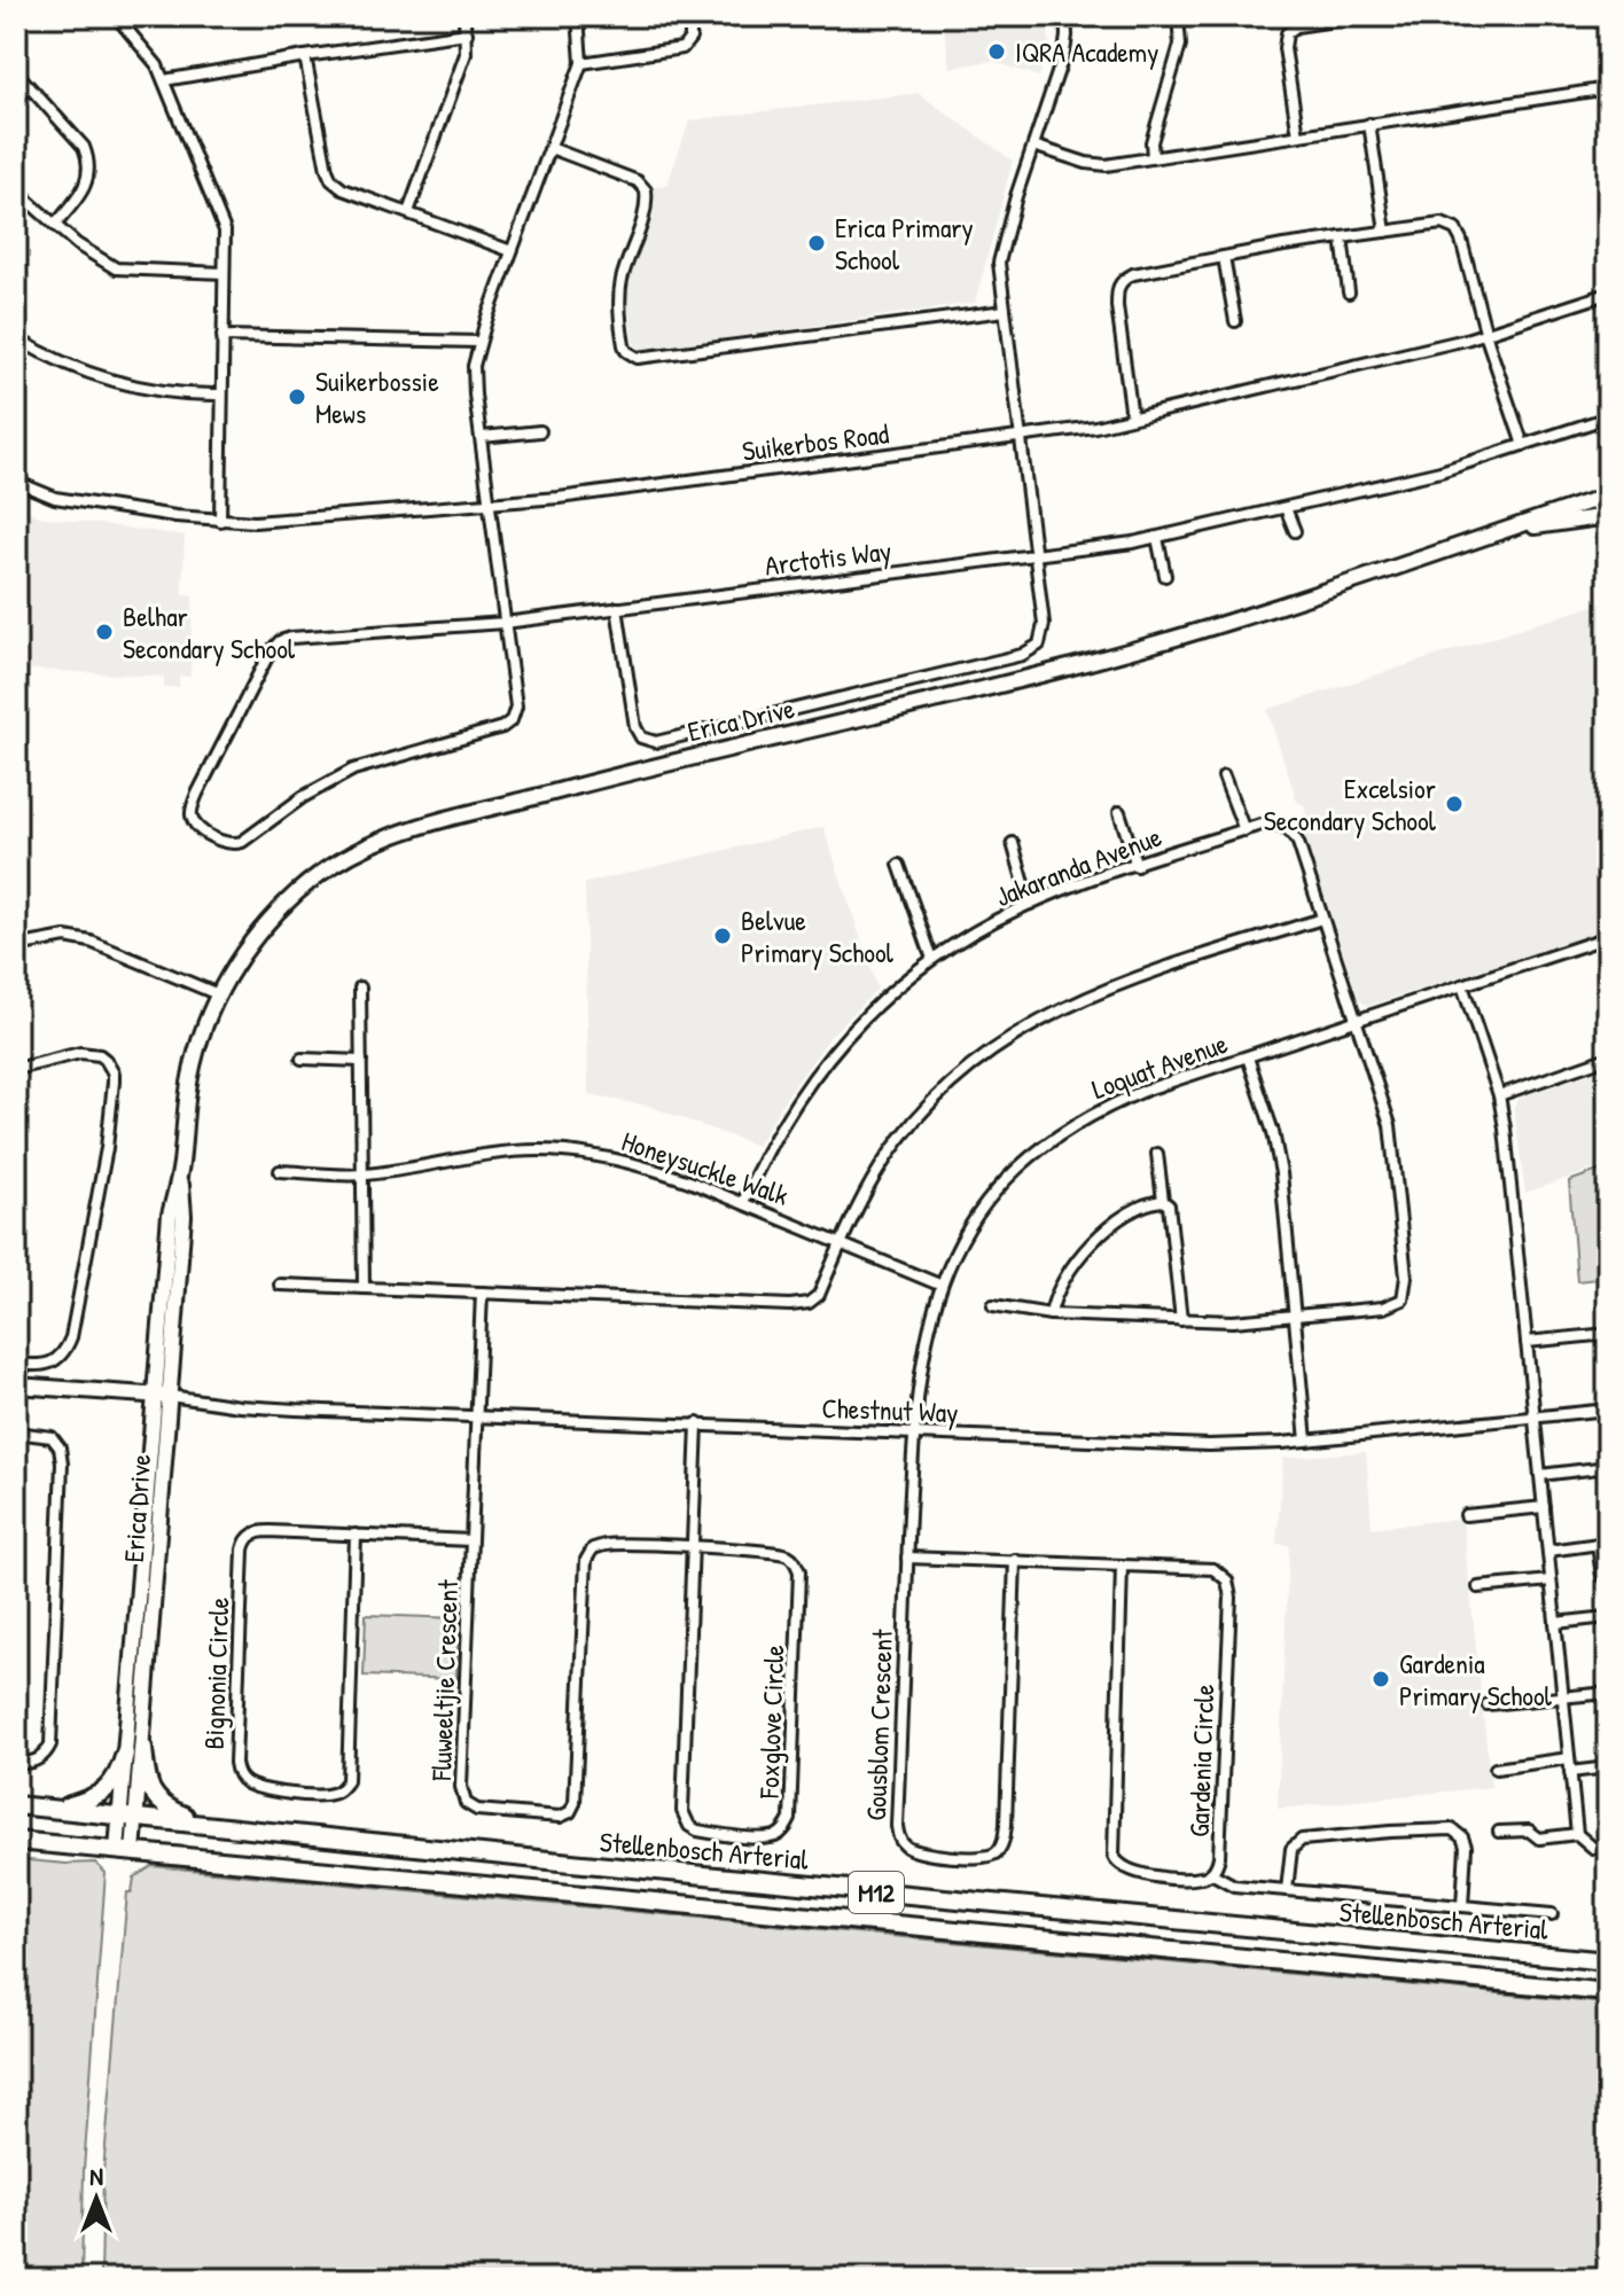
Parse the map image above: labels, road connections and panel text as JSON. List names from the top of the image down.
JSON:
{
  "streets": {
    "main road": ["Erica Drive", "Stellenbosch Arterial", "M12"],
    "street": [
      "Suikerbos Road",
      "Arctotis Way",
      "Jakaranda Avenue",
      "Loquat Avenue",
      "Honeysuckle Walk",
      "Chestnut Way",
      "Bignonia Circle",
      "Fluweeltjie Crescent",
      "Foxglove Circle",
      "Gousblom Crescent",
      "Gardenia Circle"
    ]
  },
  "crossings": [
    ["Erica Drive", "Chestnut Way"],
    ["Erica Drive", "Stellenbosch Arterial"],
    ["Jakaranda Avenue", "Honeysuckle Walk"],
    ["Loquat Avenue", "Honeysuckle Walk"],
    ["Loquat Avenue", "Chestnut Way"],
    ["Loquat Avenue", "Gousblom Crescent"],
    ["Chestnut Way", "Fluweeltjie Crescent"],
    ["Chestnut Way", "Foxglove Circle"],
    ["Chestnut Way", "Gousblom Crescent"],
    ["Bignonia Circle", "Fluweeltjie Crescent"],
    ["Fluweeltjie Crescent", "Foxglove Circle"],
    ["Gousblom Crescent", "Gardenia Circle"]
  ],
  "places": [
    "IQRA Academy",
    "Erica Primary School",
    "Suikerbossie Mews",
    "Belhar Secondary School",
    "Excelsior Secondary School",
    "Belvue Primary School",
    "Gardenia Primary School"
  ],
  "north": "top"
}
